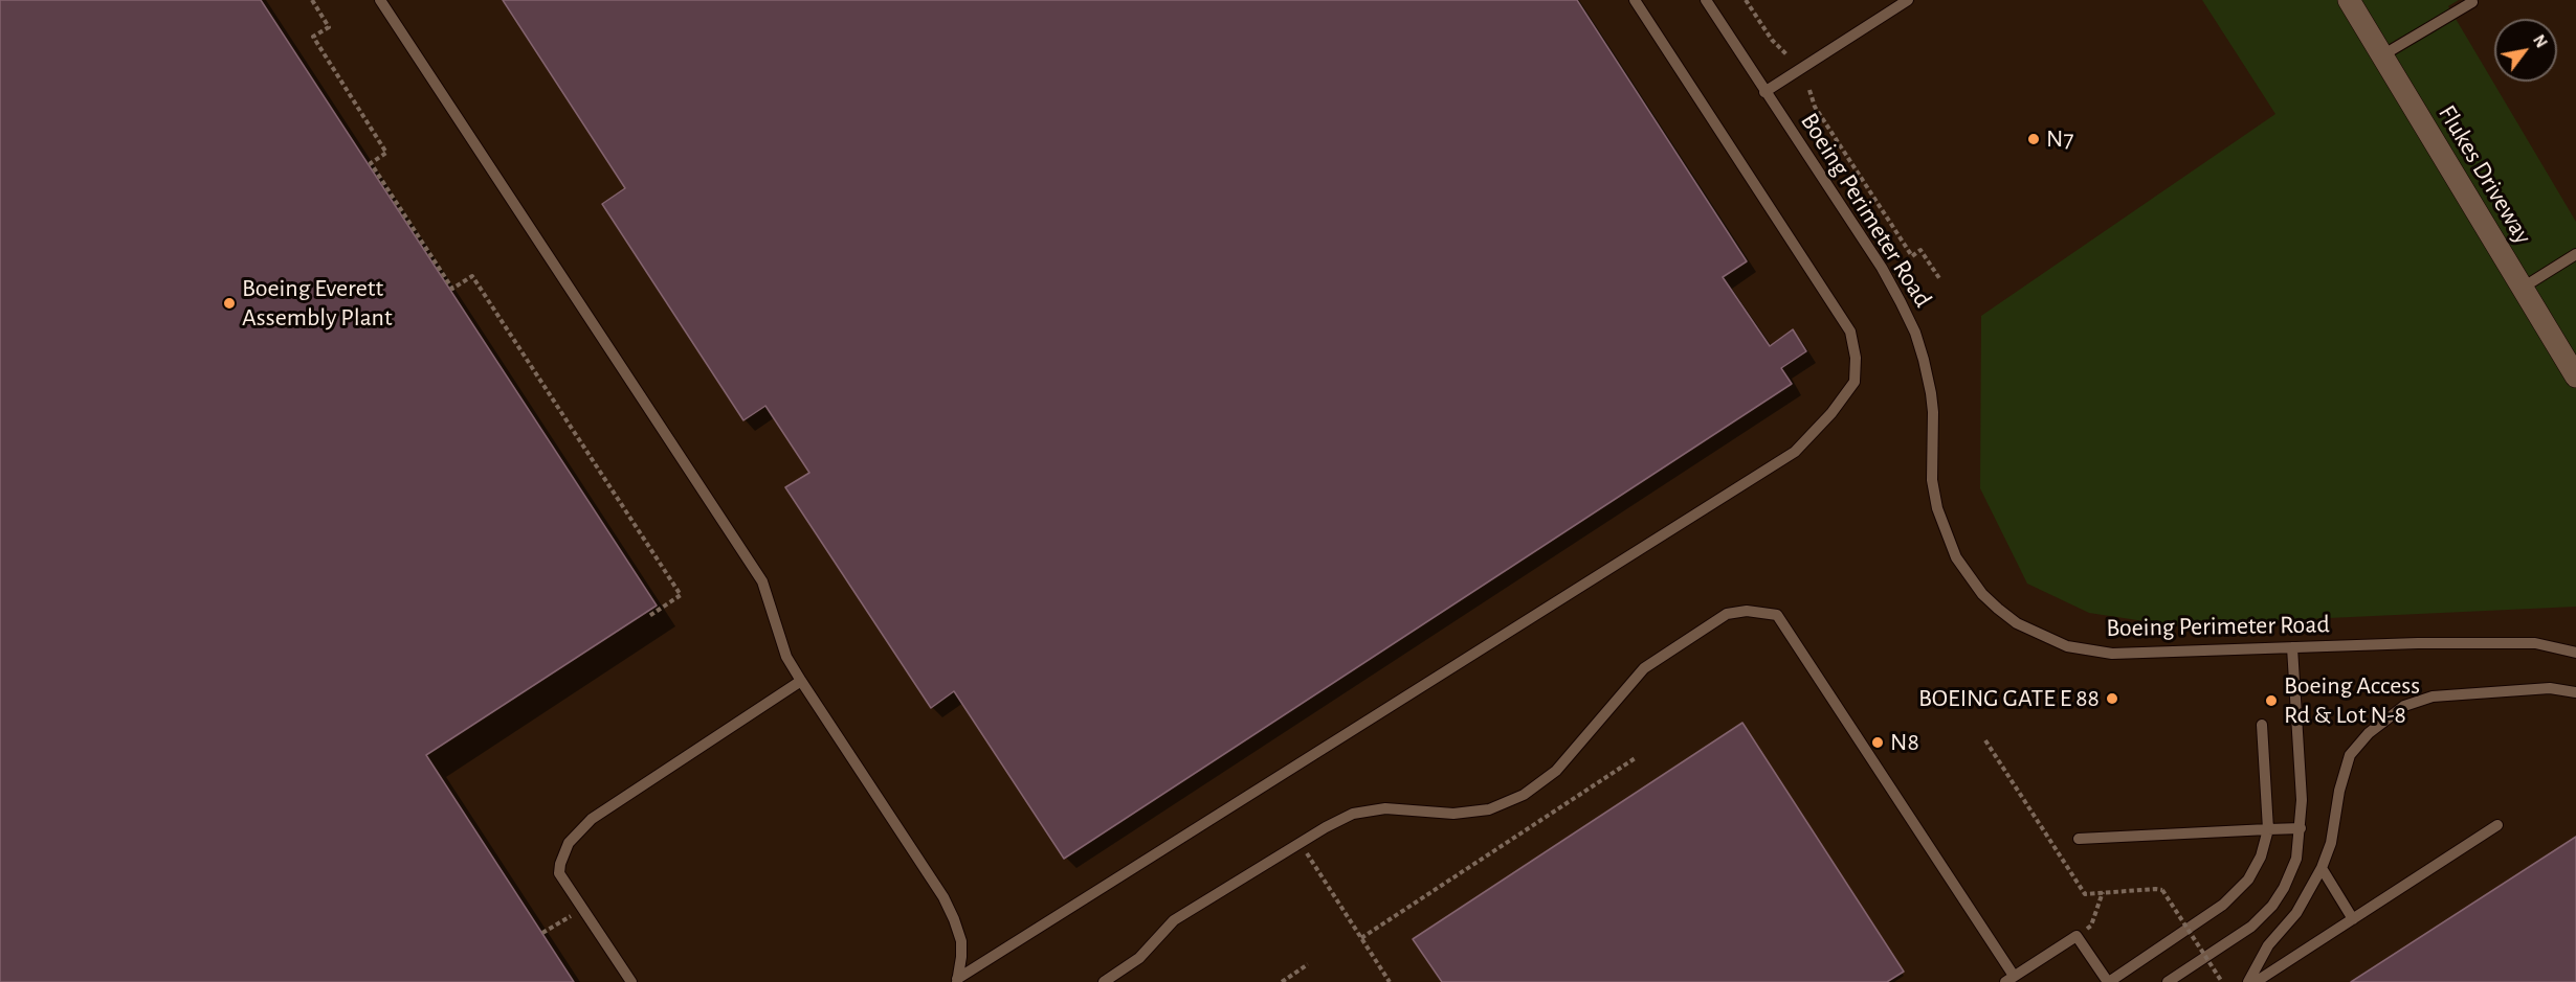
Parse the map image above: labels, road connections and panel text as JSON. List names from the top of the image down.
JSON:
{
  "streets": {
    "street": ["Flukes Driveway"],
    "lane": ["Boeing Perimeter Road"]
  },
  "places": [
    "N7",
    "Boeing Everett Assembly Plant",
    "BOEING GATE E 88",
    "Boeing Access Rd & Lot N-8",
    "N8"
  ],
  "north": "top right"
}
